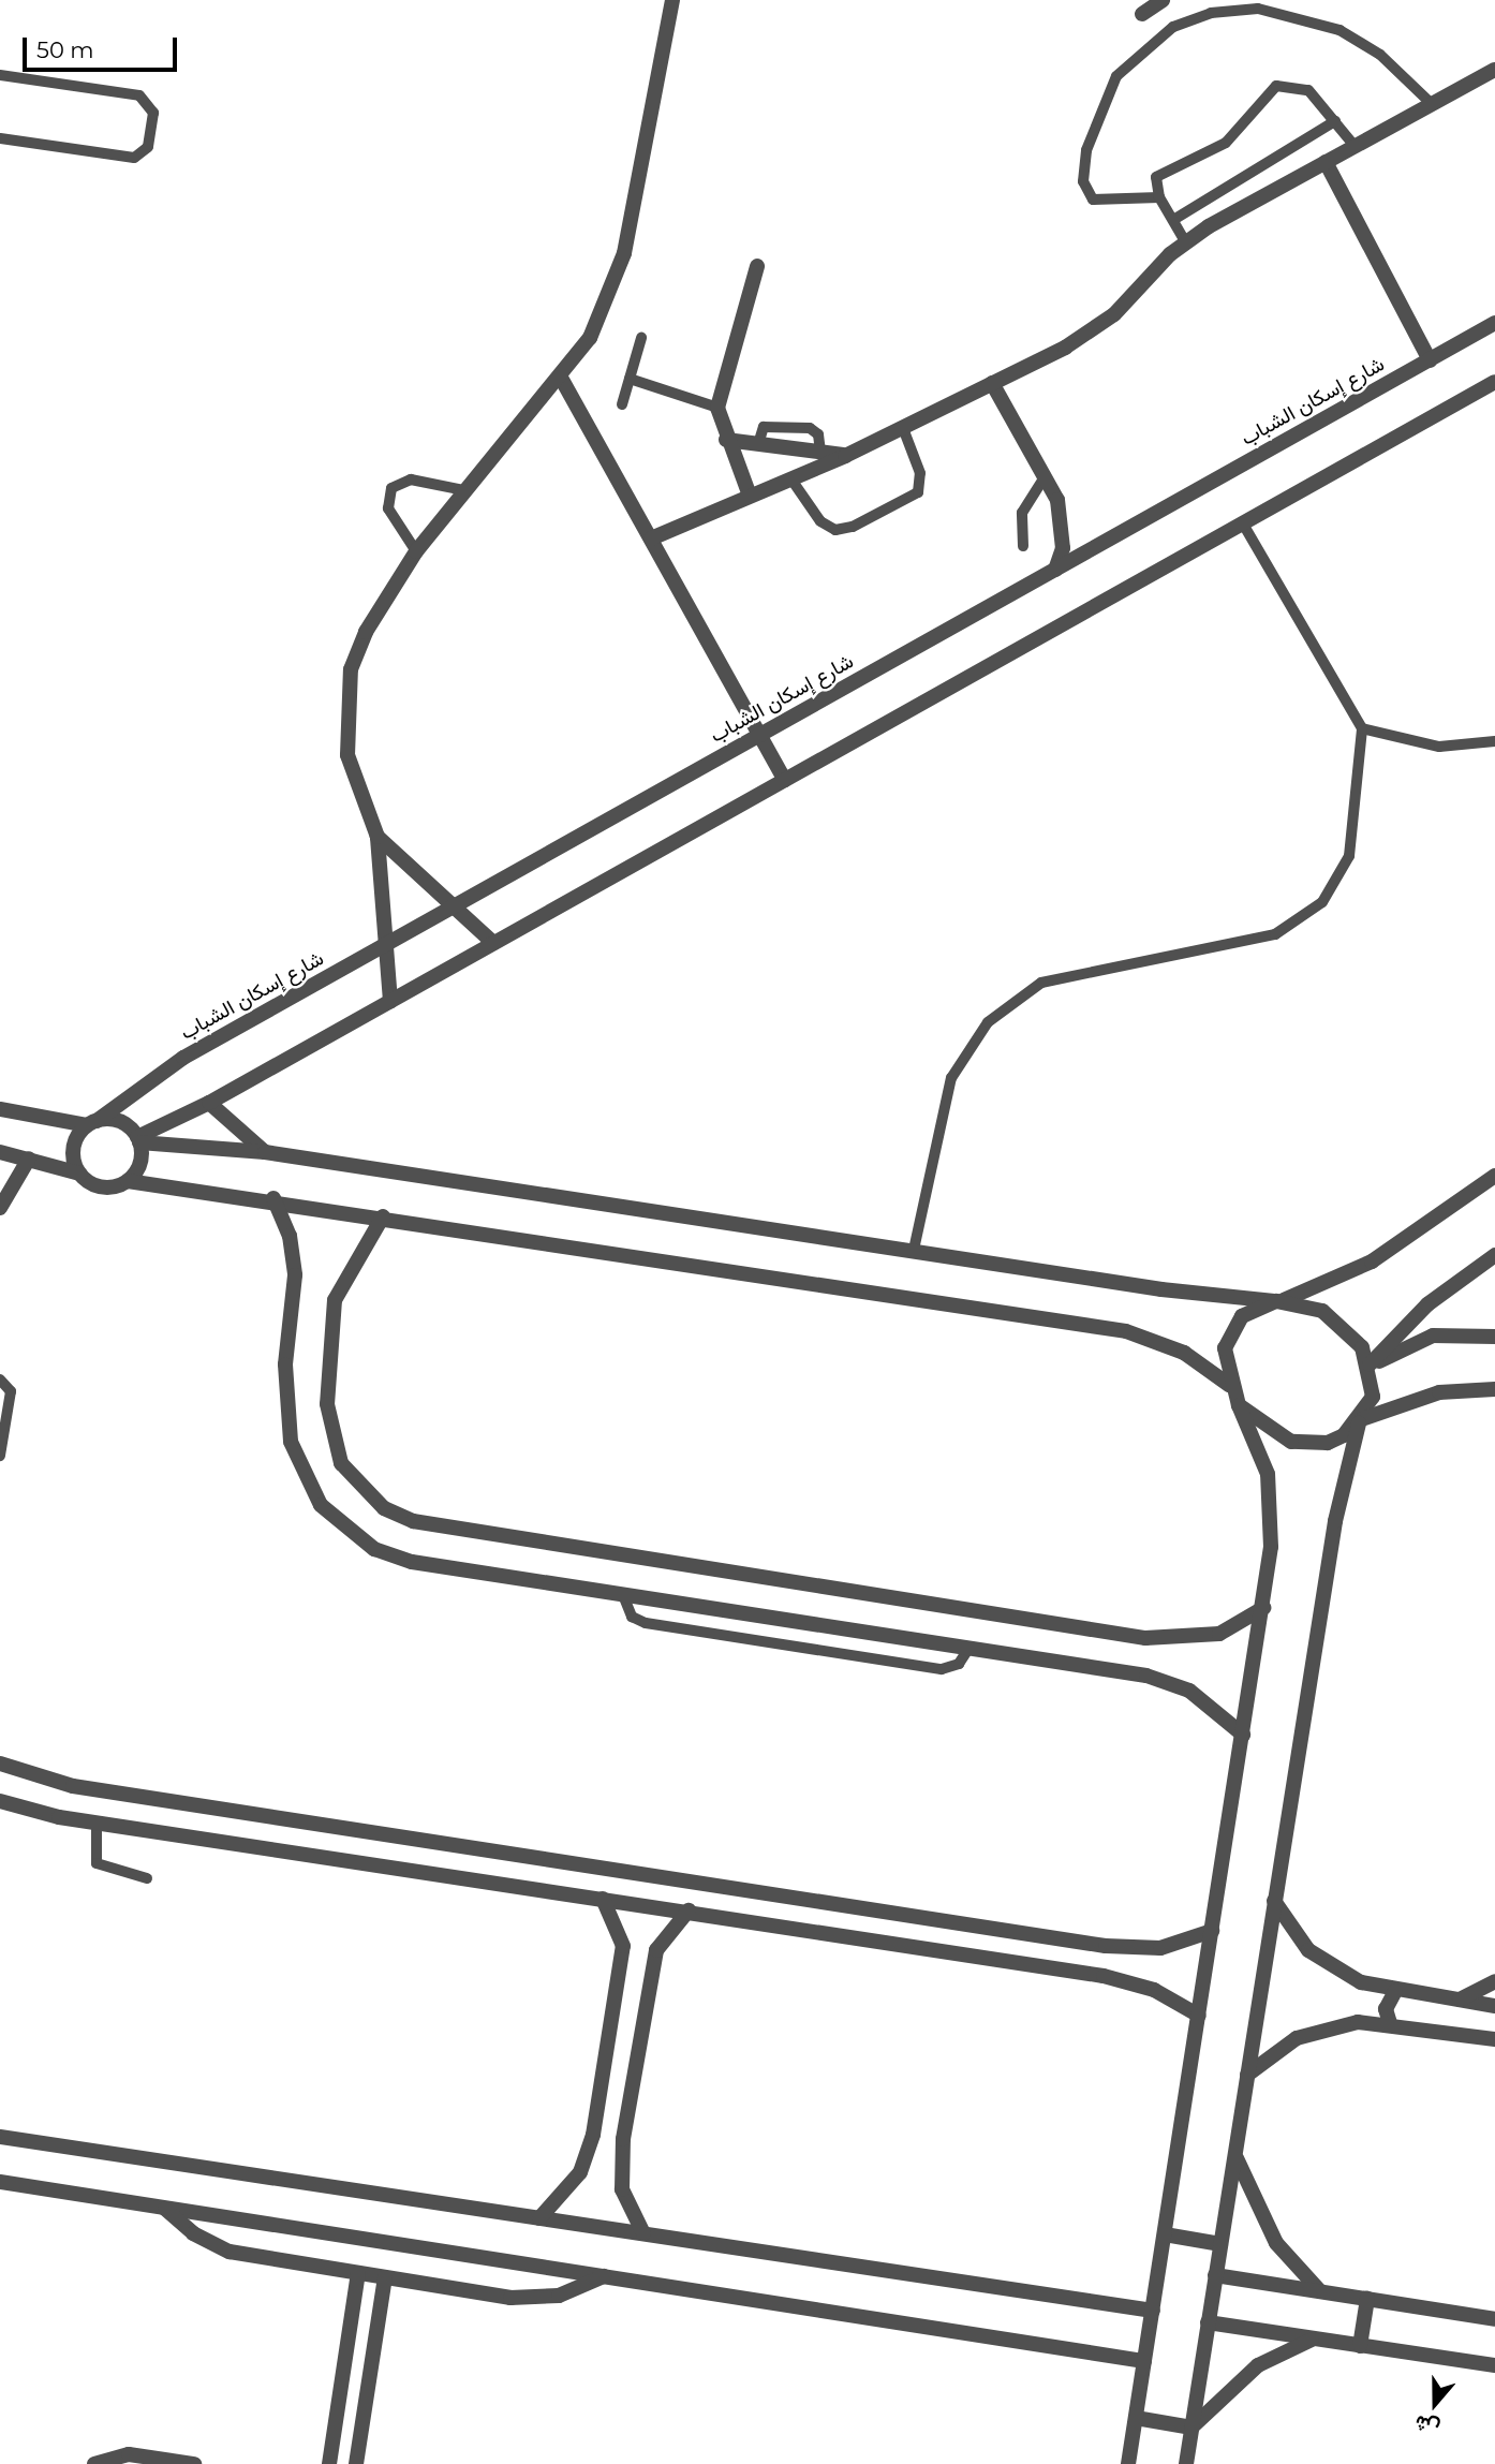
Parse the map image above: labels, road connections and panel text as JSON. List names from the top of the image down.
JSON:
{
  "streets": {
    "street": ["شارع إسكان الشباب"]
  },
  "scale_bar": "50 m",
  "north": "bottom"
}
